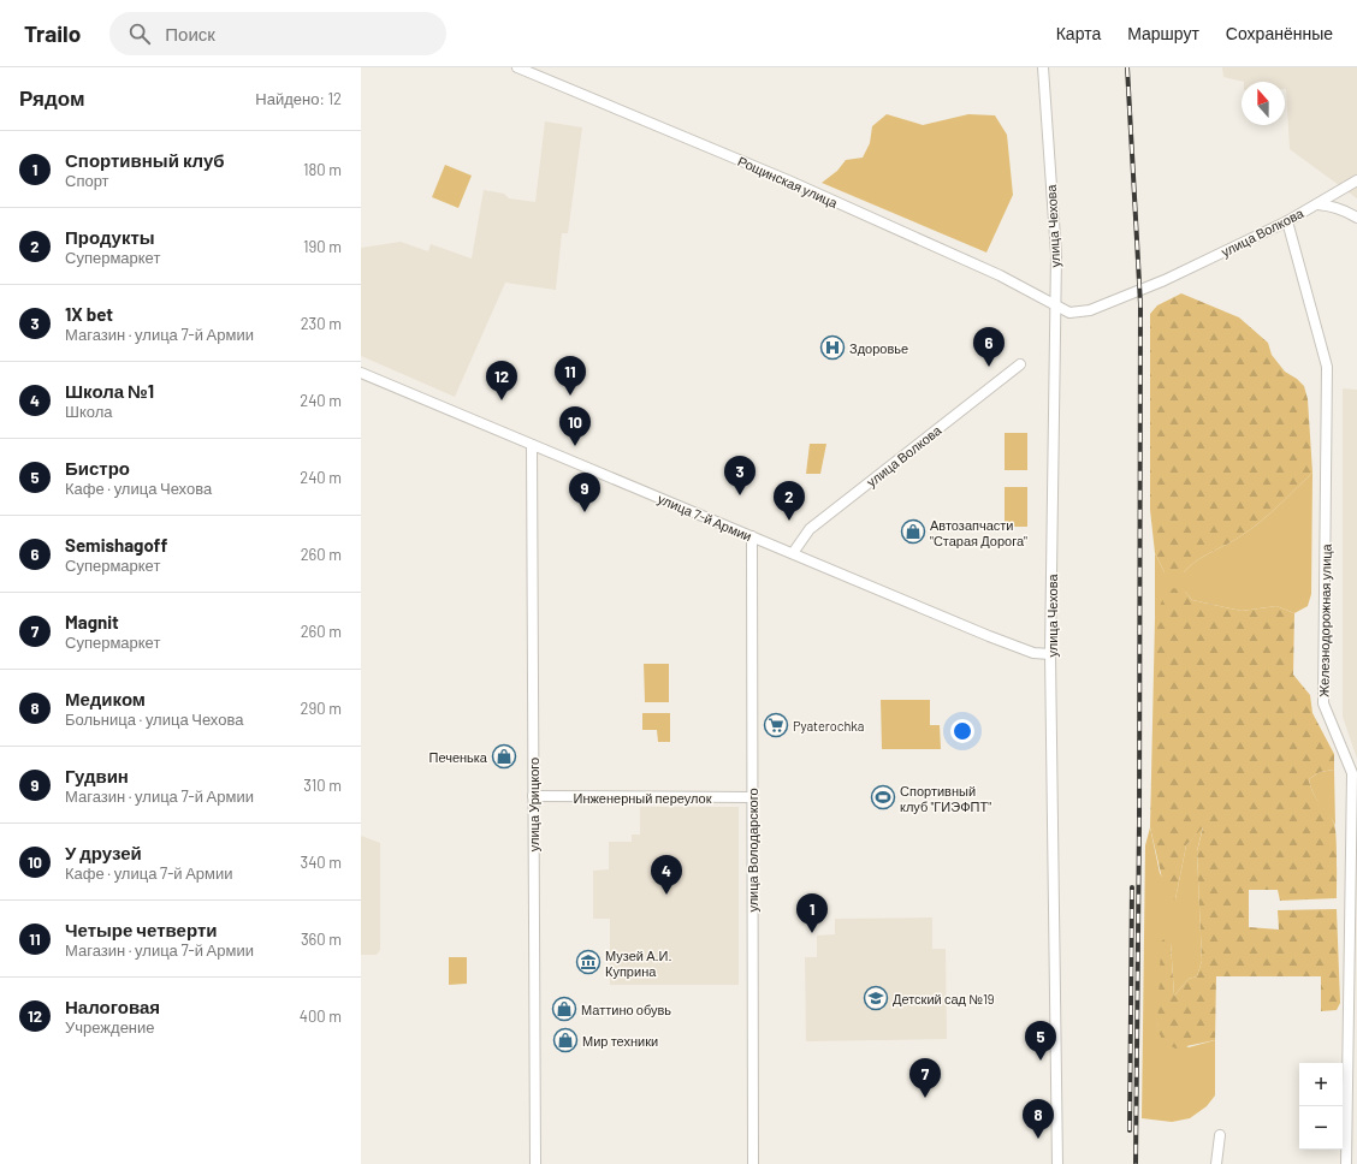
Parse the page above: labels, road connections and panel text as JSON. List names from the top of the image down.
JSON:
{
  "streets": {
    "street": [
      "Рощинская улица",
      "улица Чехова",
      "улица Волкова",
      "улица 7-й Армии",
      "Железнодорожная улица",
      "Инженерный переулок",
      "улица Урицкого",
      "улица Володарского"
    ]
  },
  "crossings": [
    ["Рощинская улица", "улица Чехова"],
    ["Рощинская улица", "улица Волкова"],
    ["улица Чехова", "улица 7-й Армии"],
    ["улица Волкова", "улица 7-й Армии"],
    ["улица Волкова", "Железнодорожная улица"],
    ["улица 7-й Армии", "улица Урицкого"],
    ["улица 7-й Армии", "улица Володарского"],
    ["Инженерный переулок", "улица Урицкого"],
    ["Инженерный переулок", "улица Володарского"]
  ],
  "places": {
    "hospital": ["Здоровье"],
    "shop": [
      "Автозапчасти \"Старая Дорога\"",
      "Печенька",
      "Маттино обувь",
      "Мир техники"
    ],
    "supermarket": ["Pyaterochka"],
    "sports": ["Спортивный клуб \"ГИЭФПТ\""],
    "museum": ["Музей А.И. Куприна"],
    "school or university": ["Детский сад №19"]
  },
  "north": "top",
  "page": {
    "header": "Trailo",
    "search": "Поиск",
    "nav": ["Карта", "Маршрут", "Сохранённые"],
    "heading": ["Рядом", "Найдено: 12"],
    "list": [
      {
        "mark": "1",
        "name": "Спортивный клуб",
        "note": "Спорт",
        "value": "180 m"
      },
      {
        "mark": "2",
        "name": "Продукты",
        "note": "Супермаркет",
        "value": "190 m"
      },
      {
        "mark": "3",
        "name": "1X bet",
        "note": "Магазин · улица 7-й Армии",
        "value": "230 m"
      },
      {
        "mark": "4",
        "name": "Школа №1",
        "note": "Школа",
        "value": "240 m"
      },
      {
        "mark": "5",
        "name": "Бистро",
        "note": "Кафе · улица Чехова",
        "value": "240 m"
      },
      {
        "mark": "6",
        "name": "Semishagoff",
        "note": "Супермаркет",
        "value": "260 m"
      },
      {
        "mark": "7",
        "name": "Magnit",
        "note": "Супермаркет",
        "value": "260 m"
      },
      {
        "mark": "8",
        "name": "Медиком",
        "note": "Больница · улица Чехова",
        "value": "290 m"
      },
      {
        "mark": "9",
        "name": "Гудвин",
        "note": "Магазин · улица 7-й Армии",
        "value": "310 m"
      },
      {
        "mark": "10",
        "name": "У друзей",
        "note": "Кафе · улица 7-й Армии",
        "value": "340 m"
      },
      {
        "mark": "11",
        "name": "Четыре четверти",
        "note": "Магазин · улица 7-й Армии",
        "value": "360 m"
      },
      {
        "mark": "12",
        "name": "Налоговая",
        "note": "Учреждение",
        "value": "400 m"
      }
    ],
    "pins": [
      "6",
      "11",
      "12",
      "10",
      "3",
      "9",
      "2",
      "4",
      "1",
      "5",
      "7",
      "8"
    ],
    "map_buttons": ["+", "−"]
  }
}
